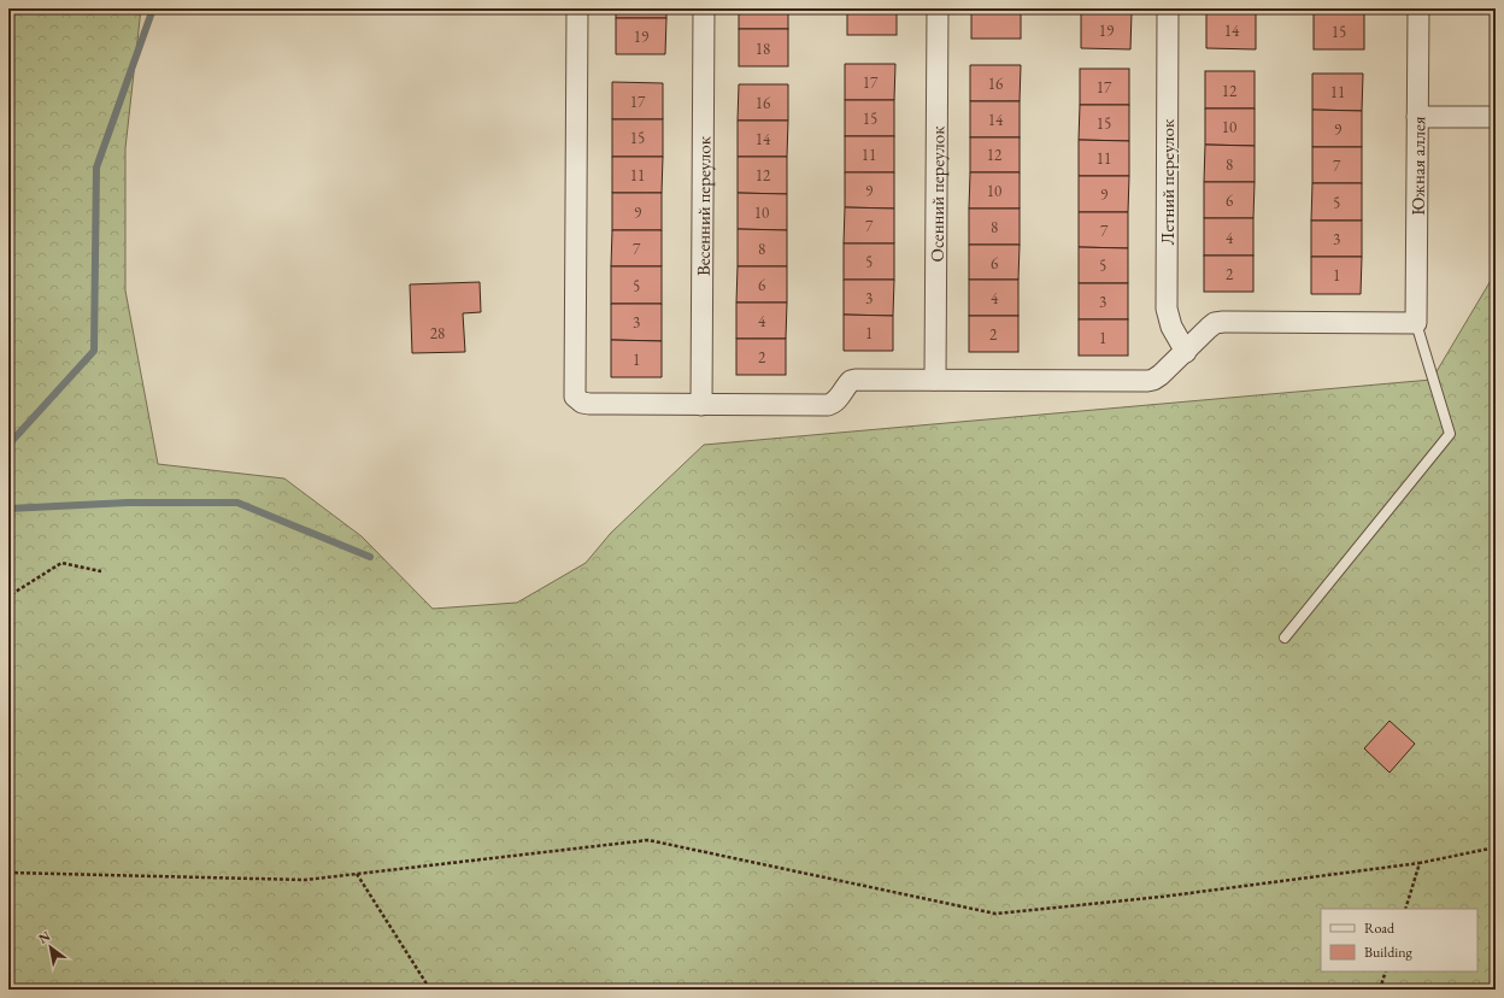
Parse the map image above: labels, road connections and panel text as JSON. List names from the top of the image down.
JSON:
{
  "streets": {
    "street": [
      "Южная аллея",
      "Летний переулок",
      "Осенний переулок",
      "Весенний переулок"
    ]
  },
  "house_numbers": [
    "19",
    "14",
    "15",
    "19",
    "18",
    "17",
    "16",
    "17",
    "12",
    "11",
    "17",
    "16",
    "15",
    "14",
    "15",
    "10",
    "9",
    "15",
    "14",
    "11",
    "12",
    "11",
    "8",
    "7",
    "11",
    "12",
    "9",
    "10",
    "9",
    "6",
    "5",
    "9",
    "10",
    "7",
    "8",
    "7",
    "4",
    "3",
    "7",
    "8",
    "5",
    "6",
    "5",
    "2",
    "1",
    "6",
    "5",
    "3",
    "4",
    "3",
    "4",
    "3",
    "28",
    "1",
    "2",
    "1",
    "2",
    "1"
  ],
  "legend": ["Road", "Building"],
  "north": "top left"
}
